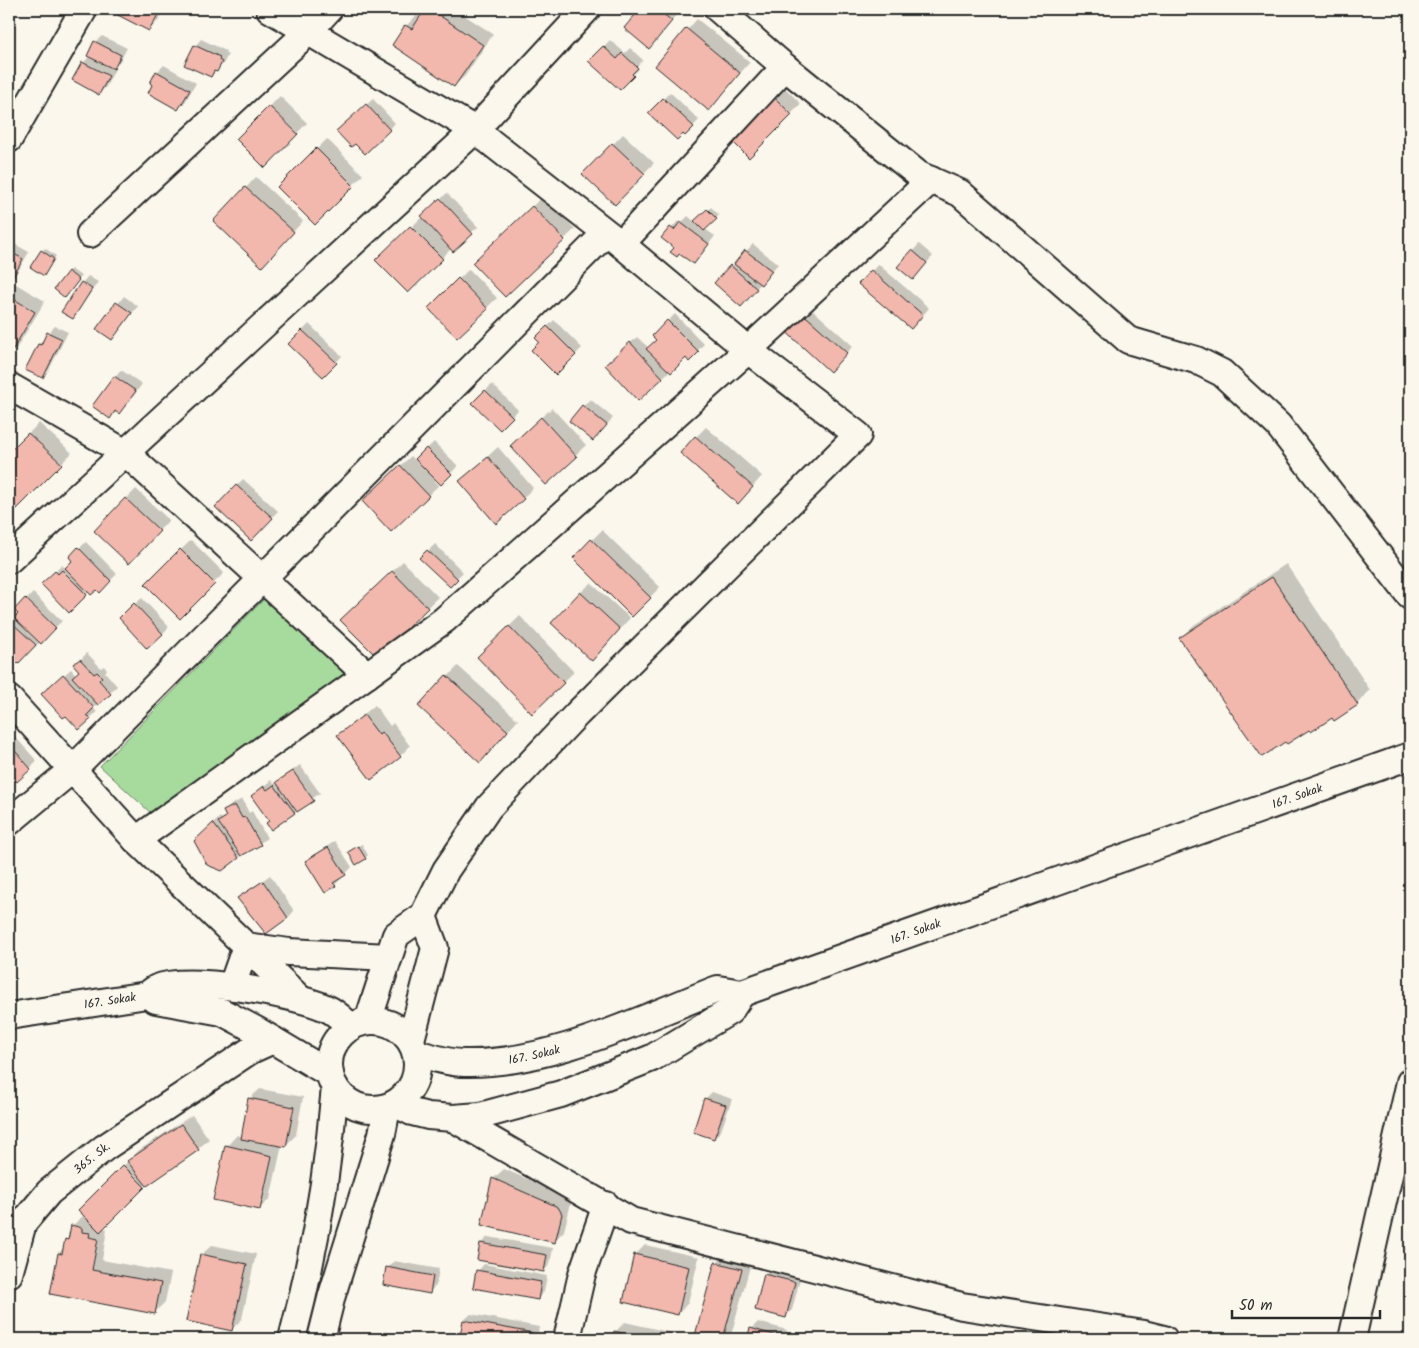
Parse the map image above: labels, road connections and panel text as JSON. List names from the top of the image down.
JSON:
{
  "streets": {
    "street": ["167. Sokak", "365. Sk."]
  },
  "scale_bar": "50 m"
}
